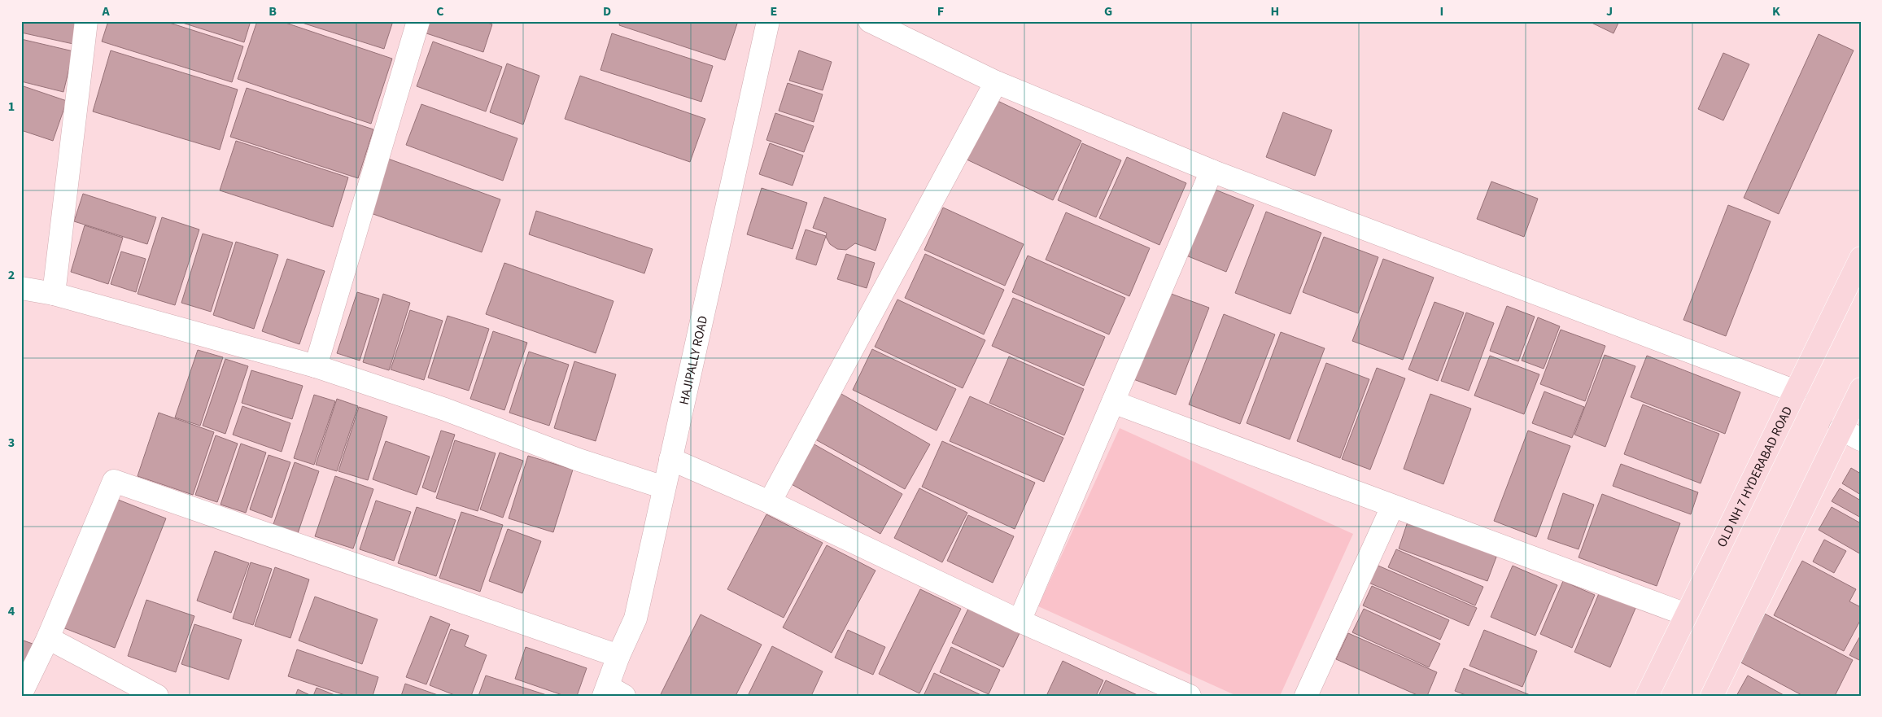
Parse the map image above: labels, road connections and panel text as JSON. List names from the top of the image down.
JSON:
{
  "streets": {
    "main road": ["OLD NH 7 HYDERABAD ROAD"],
    "street": ["HAJIPALLY ROAD"]
  },
  "grid": {
    "columns": [
      "A",
      "B",
      "C",
      "D",
      "E",
      "F",
      "G",
      "H",
      "I",
      "J",
      "K"
    ],
    "rows": [
      "1",
      "2",
      "3",
      "4"
    ]
  }
}
